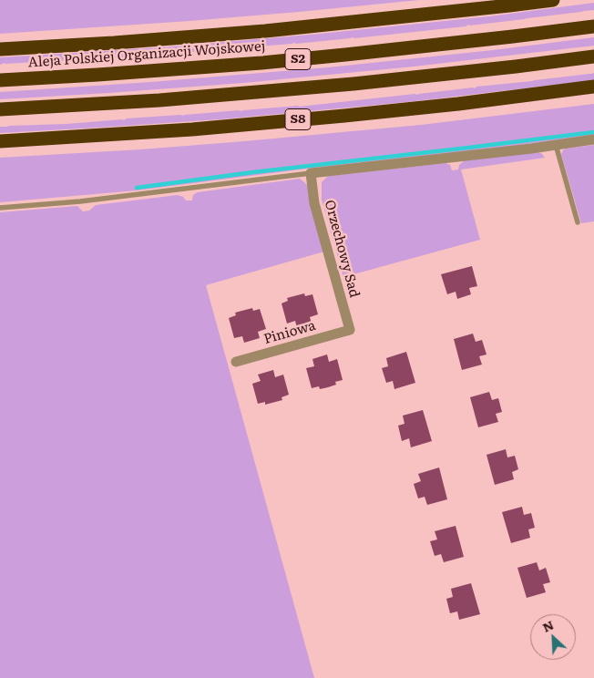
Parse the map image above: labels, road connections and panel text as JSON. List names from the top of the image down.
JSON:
{
  "streets": {
    "highway": ["Aleja Polskiej Organizacji Wojskowej", "S2", "S8"],
    "street": ["Orzechowy Sad", "Piniowa"]
  },
  "crossings": [
    ["Orzechowy Sad", "Piniowa"]
  ],
  "north": "top left"
}
